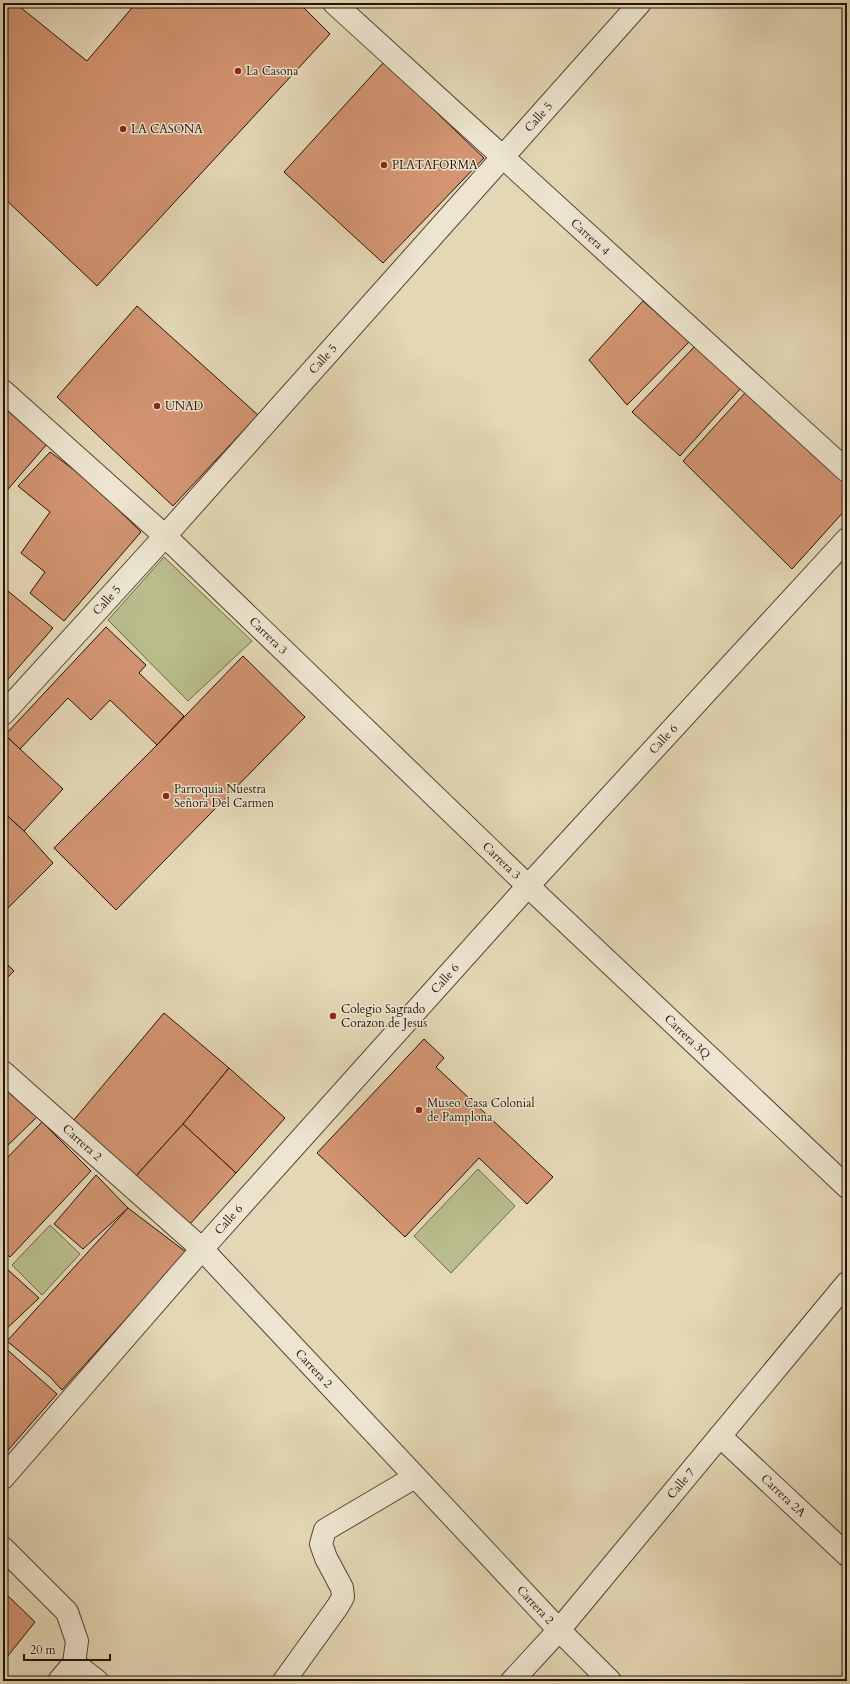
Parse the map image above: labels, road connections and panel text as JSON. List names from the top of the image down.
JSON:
{
  "streets": {
    "street": [
      "Calle 5",
      "Carrera 4",
      "Carrera 3",
      "Calle 6",
      "Carrera 3Q",
      "Carrera 2",
      "Calle 7",
      "Carrera 2A"
    ]
  },
  "crossings": [
    ["Calle 5", "Carrera 4"],
    ["Calle 5", "Carrera 3"],
    ["Carrera 3", "Calle 6"],
    ["Carrera 3", "Carrera 3Q"],
    ["Calle 6", "Carrera 3Q"],
    ["Calle 6", "Carrera 2"],
    ["Carrera 2", "Calle 7"],
    ["Calle 7", "Carrera 2A"]
  ],
  "places": [
    "La Casona",
    "LA CASONA",
    "PLATAFORMA",
    "UNAD",
    "Parroquia Nuestra Señora Del Carmen",
    "Colegio Sagrado Corazon de Jesus",
    "Museo Casa Colonial de Pamplona"
  ],
  "scale_bar": "20 m"
}
